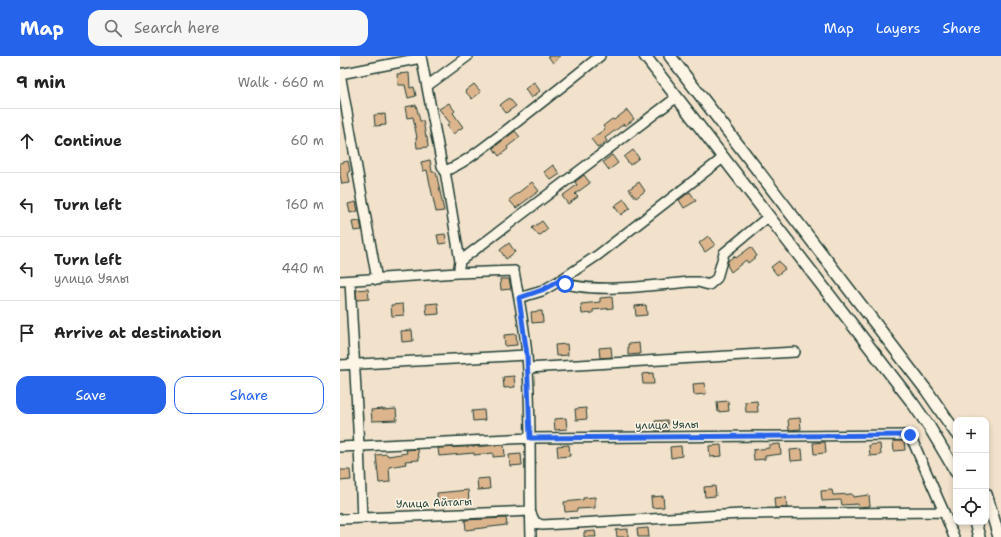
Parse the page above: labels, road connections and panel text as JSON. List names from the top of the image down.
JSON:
{
  "streets": {
    "street": ["улица Уялы", "Улица Айтагы"]
  },
  "page": {
    "header": "Map",
    "search": "Search here",
    "nav": ["Map", "Layers", "Share"],
    "heading": ["9 min", "Walk · 660 m"],
    "list": [
      ["Continue", "60 m"],
      ["Turn left", "160 m"],
      ["Turn left", "улица Уялы", "440 m"],
      "Arrive at destination"
    ],
    "buttons": ["Save", "Share"],
    "map_buttons": ["+", "−"]
  }
}
